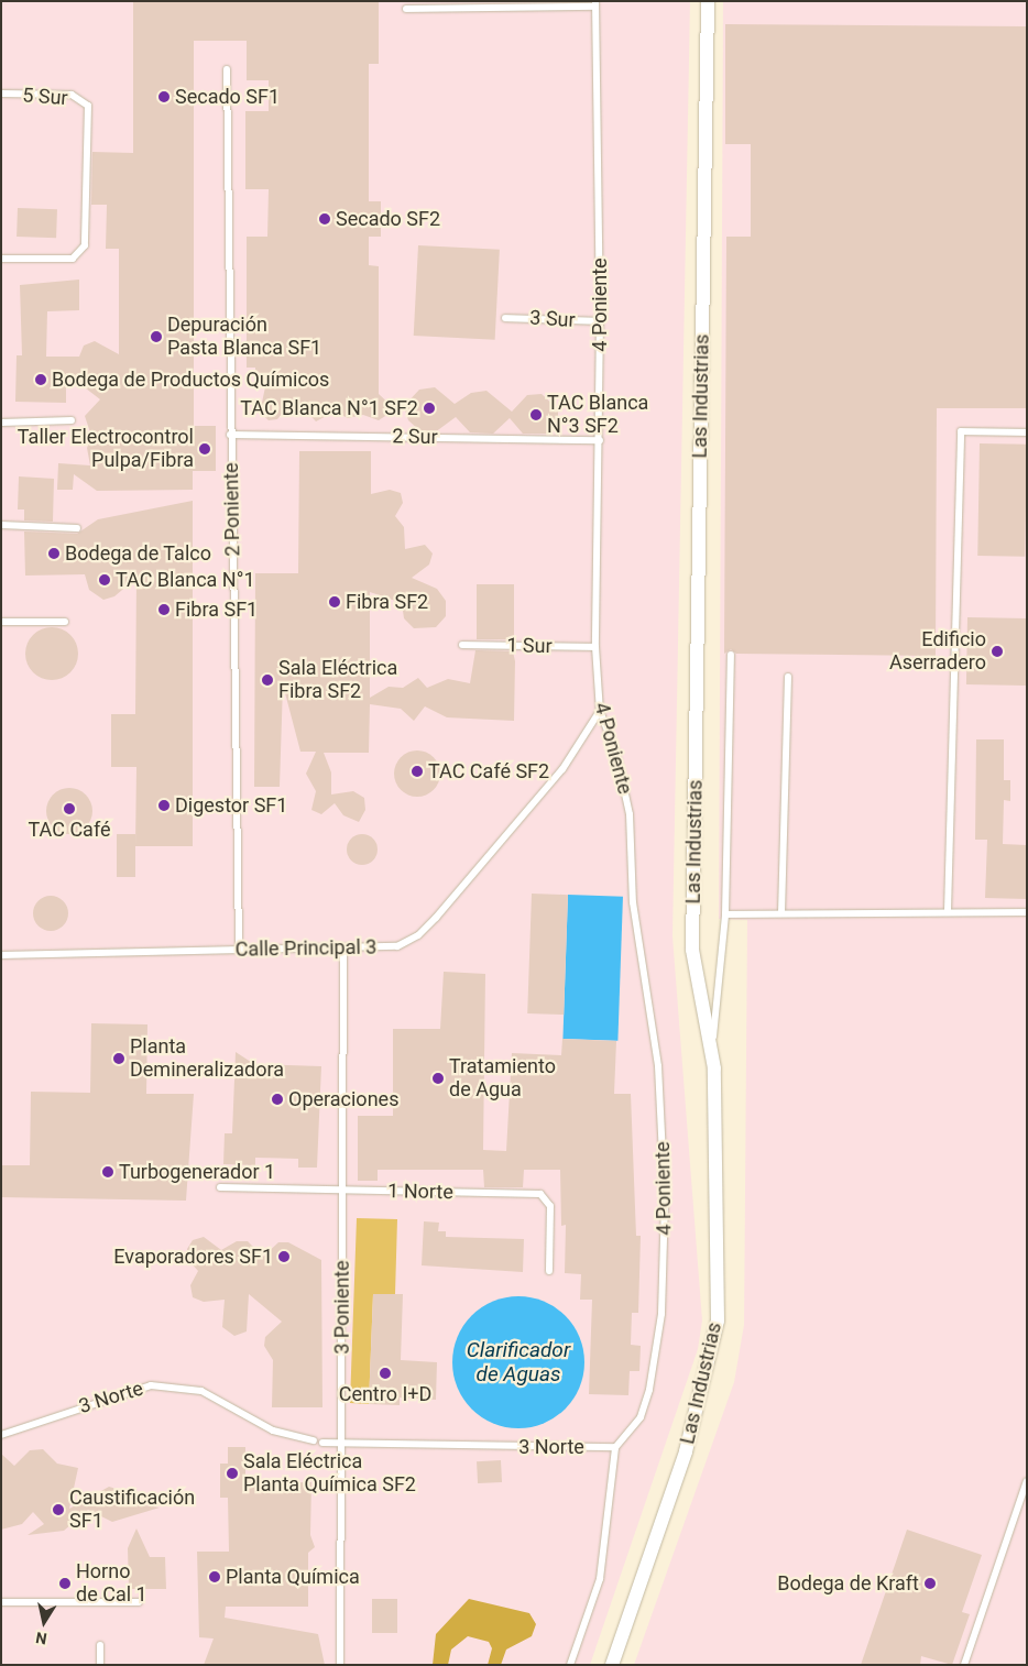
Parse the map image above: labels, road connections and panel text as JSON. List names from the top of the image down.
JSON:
{
  "streets": {
    "street": ["Las Industrias"],
    "lane": [
      "5 Sur",
      "4 Poniente",
      "3 Sur",
      "2 Sur",
      "2 Poniente",
      "1 Sur",
      "Calle Principal 3",
      "1 Norte",
      "3 Poniente",
      "3 Norte"
    ]
  },
  "crossings": [
    ["4 Poniente", "3 Sur"],
    ["4 Poniente", "2 Sur"],
    ["4 Poniente", "1 Sur"],
    ["4 Poniente", "Calle Principal 3"],
    ["4 Poniente", "3 Norte"],
    ["2 Sur", "2 Poniente"],
    ["2 Poniente", "Calle Principal 3"],
    ["Calle Principal 3", "3 Poniente"],
    ["1 Norte", "3 Poniente"],
    ["3 Poniente", "3 Norte"]
  ],
  "water": ["Clarificador de Aguas"],
  "places": [
    "Secado SF1",
    "Secado SF2",
    "Depuración Pasta Blanca SF1",
    "Bodega de Productos Químicos",
    "TAC Blanca N°1 SF2",
    "TAC Blanca N°3 SF2",
    "Taller Electrocontrol Pulpa/Fibra",
    "Bodega de Talco",
    "TAC Blanca N°1",
    "Fibra SF2",
    "Fibra SF1",
    "Edificio Aserradero",
    "Sala Eléctrica Fibra SF2",
    "TAC Café SF2",
    "Digestor SF1",
    "TAC Café",
    "Planta Demineralizadora",
    "Tratamiento de Agua",
    "Operaciones",
    "Turbogenerador 1",
    "Evaporadores SF1",
    "Centro I+D",
    "Sala Eléctrica Planta Química SF2",
    "Caustificación SF1",
    "Planta Química",
    "Horno de Cal 1",
    "Bodega de Kraft"
  ],
  "north": "bottom"
}
